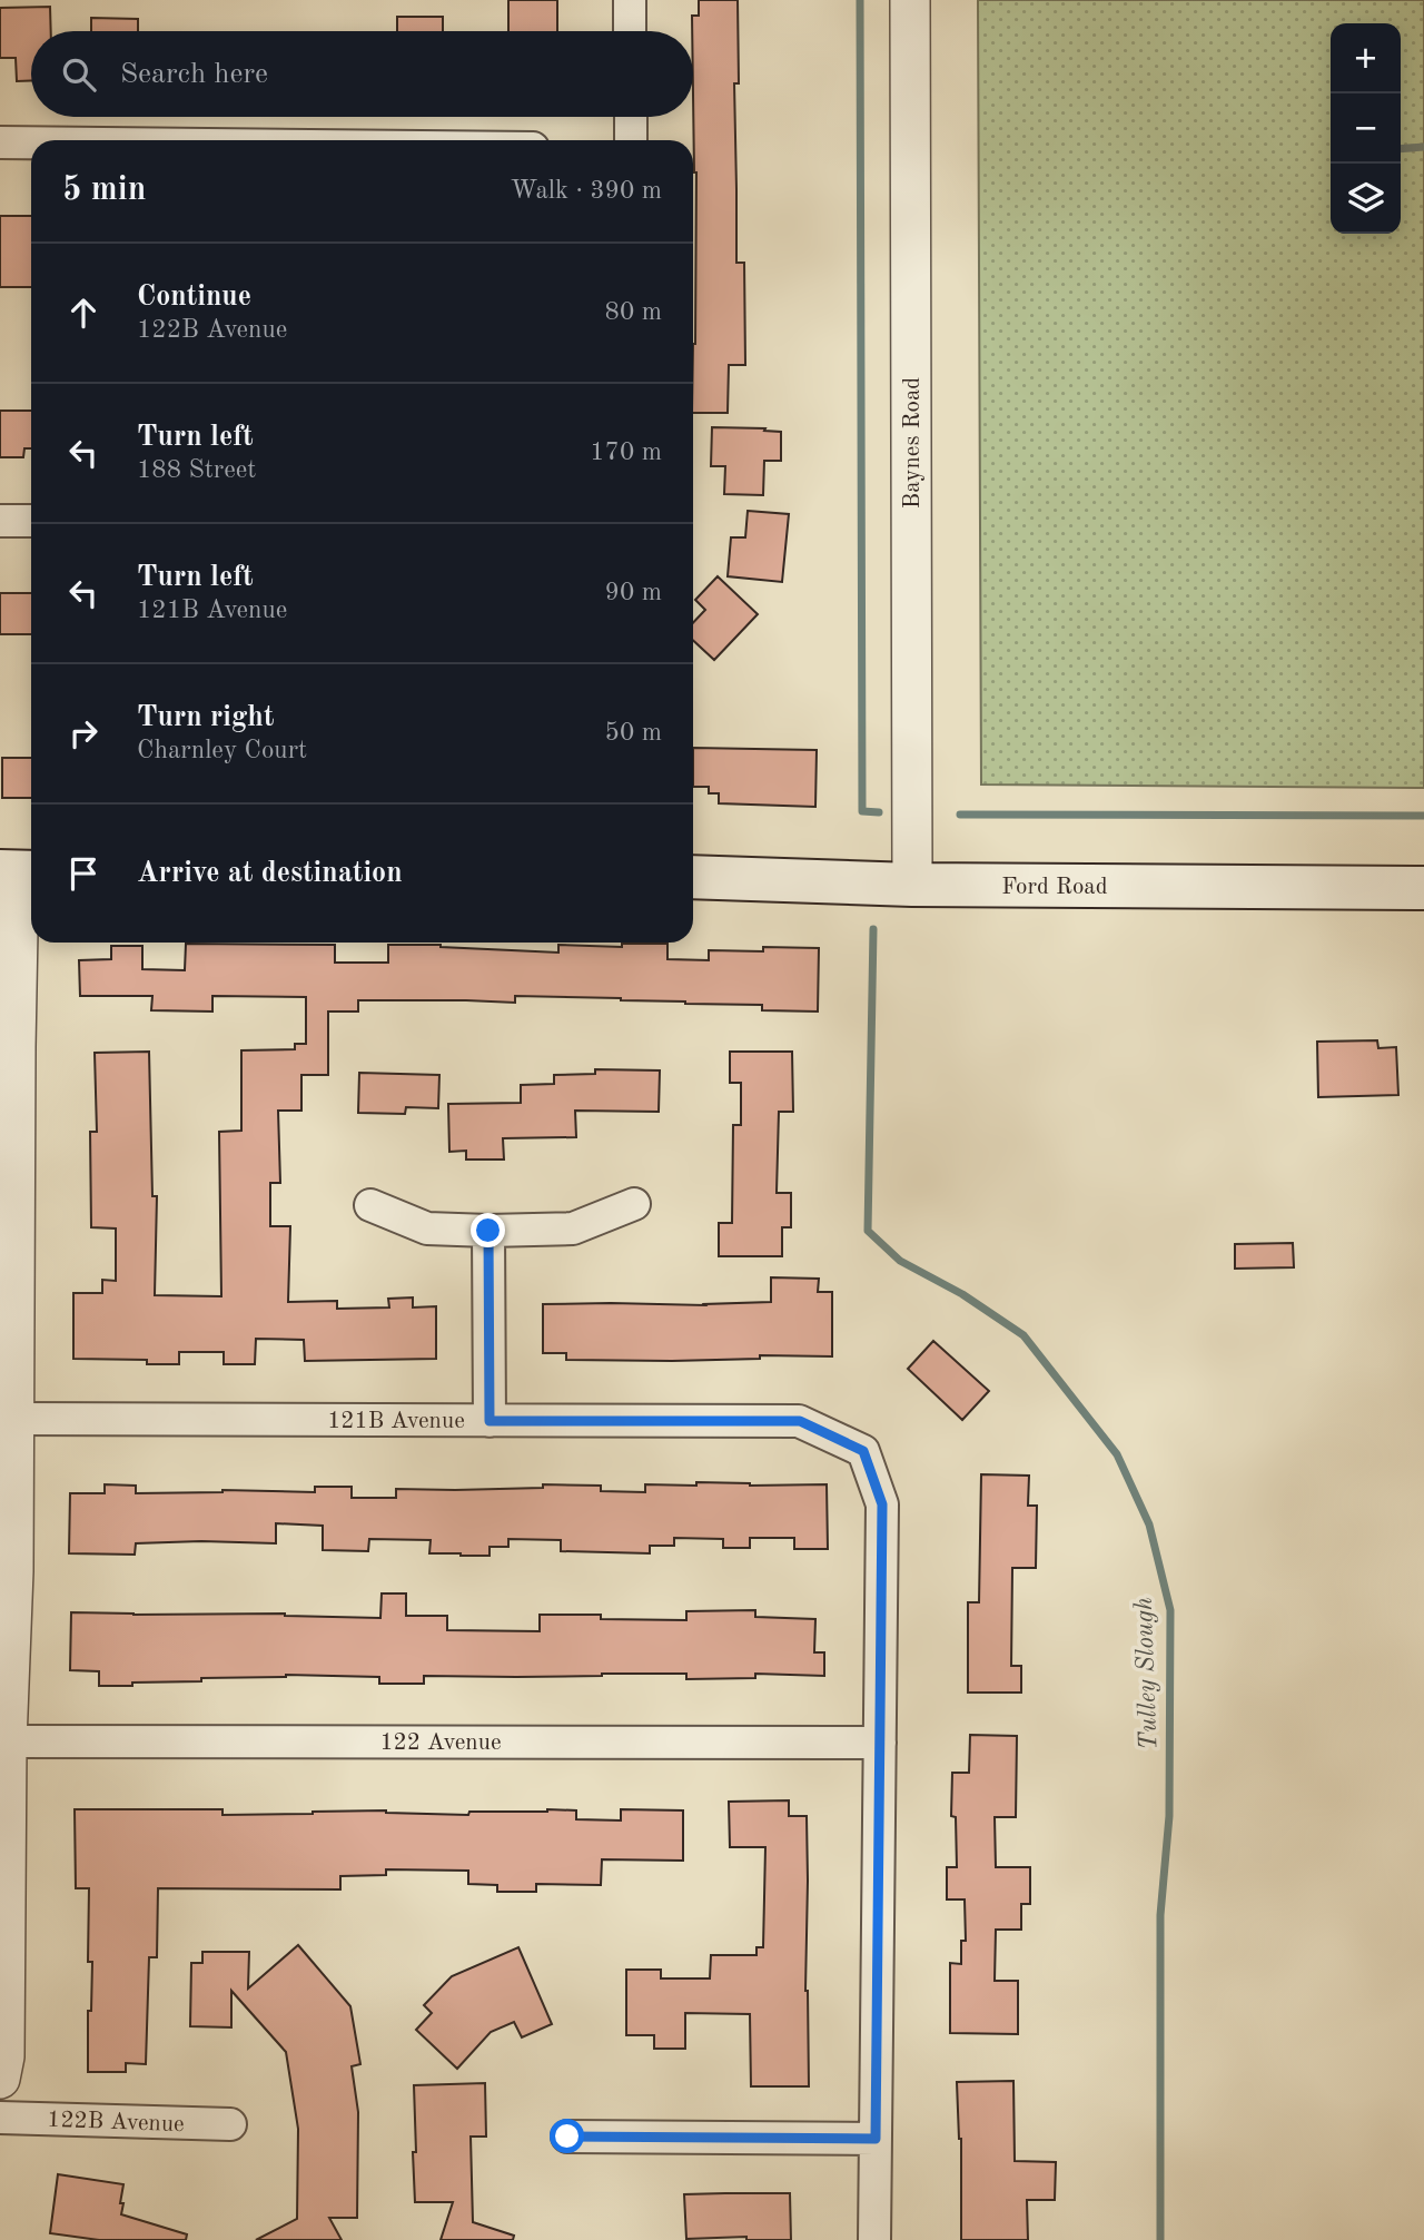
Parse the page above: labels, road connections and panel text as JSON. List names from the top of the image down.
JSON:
{
  "streets": {
    "main road": ["Ford Road"],
    "street": [
      "Baynes Road",
      "121B Avenue",
      "122 Avenue",
      "122B Avenue"
    ]
  },
  "crossings": [
    ["Baynes Road", "Ford Road"],
    ["121B Avenue", "122 Avenue"]
  ],
  "water": ["Tulley Slough"],
  "page": {
    "map_buttons": ["+", "−"],
    "search": "Search here",
    "heading": ["5 min", "Walk · 390 m"],
    "list": [
      ["Continue", "122B Avenue", "80 m"],
      ["Turn left", "188 Street", "170 m"],
      ["Turn left", "121B Avenue", "90 m"],
      ["Turn right", "Charnley Court", "50 m"],
      "Arrive at destination"
    ]
  }
}
